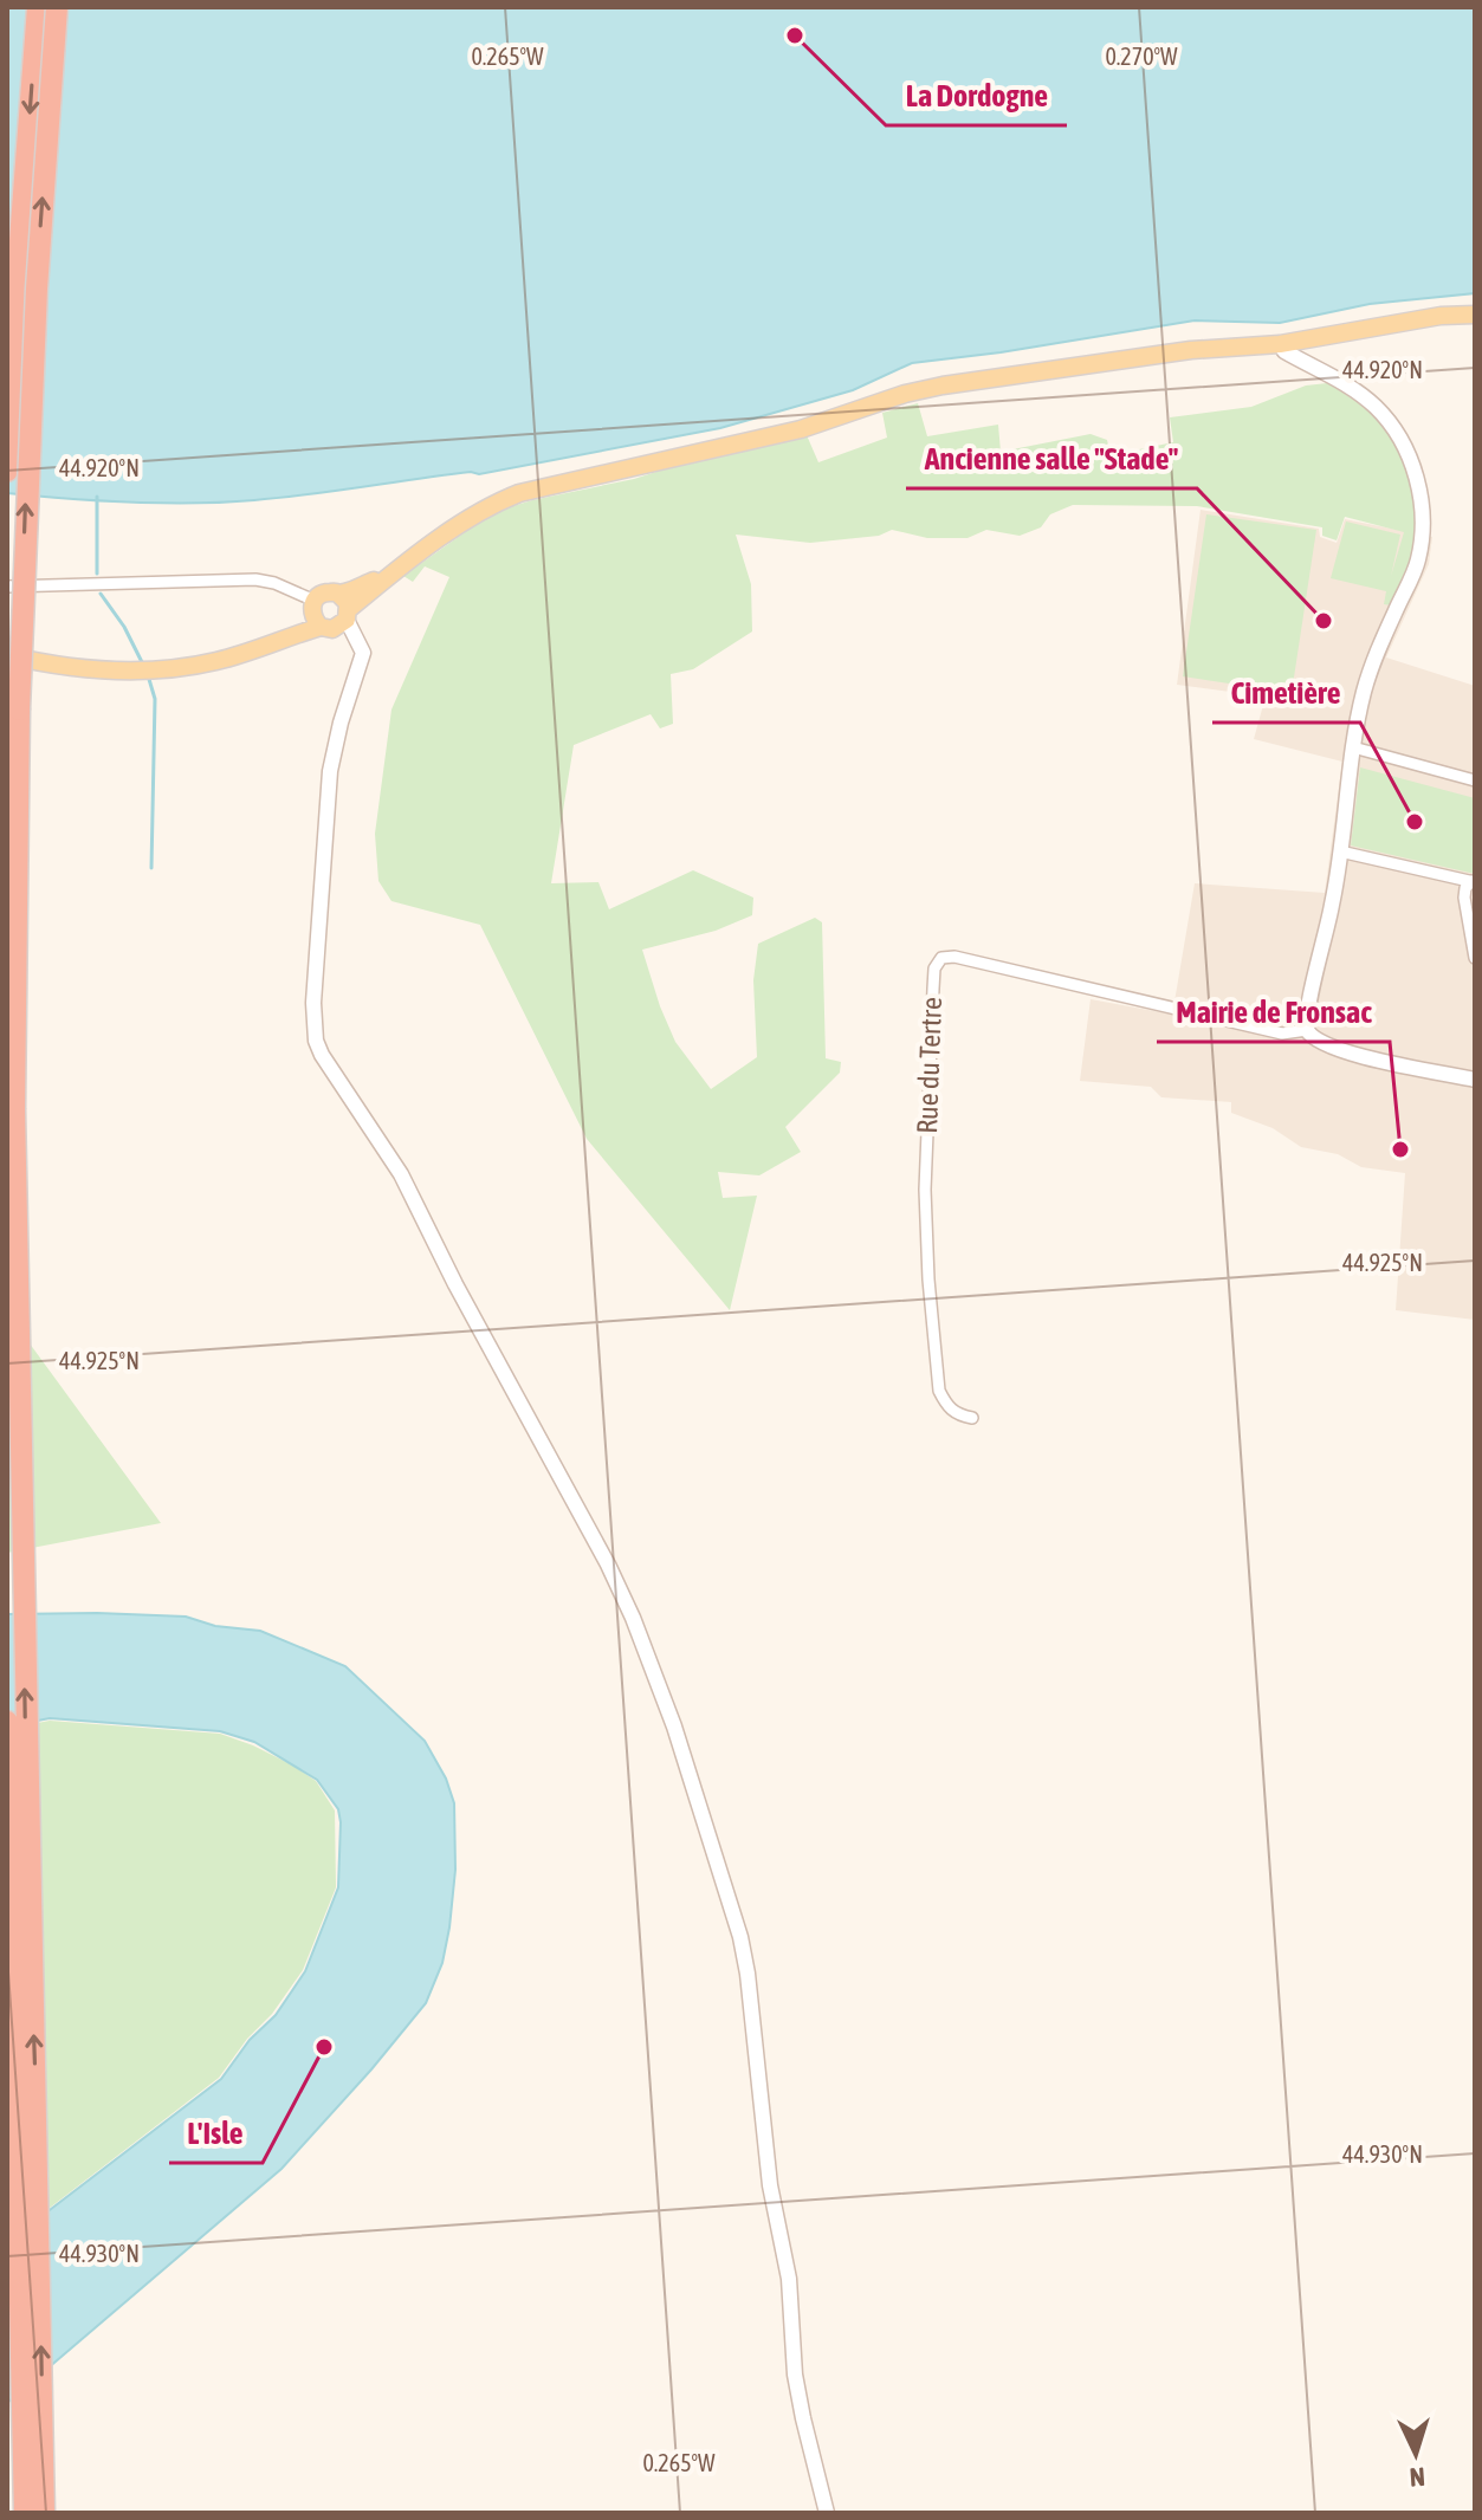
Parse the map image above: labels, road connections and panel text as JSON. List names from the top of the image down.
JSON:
{
  "streets": {
    "street": ["Rue du Tertre"]
  },
  "places": [
    "La Dordogne",
    "Ancienne salle \"Stade\"",
    "Cimetière",
    "Mairie de Fronsac",
    "L'Isle"
  ],
  "north": "bottom",
  "coordinates": [
    "0.265°W",
    "0.270°W",
    "44.920°N",
    "44.925°N",
    "44.930°N"
  ]
}
